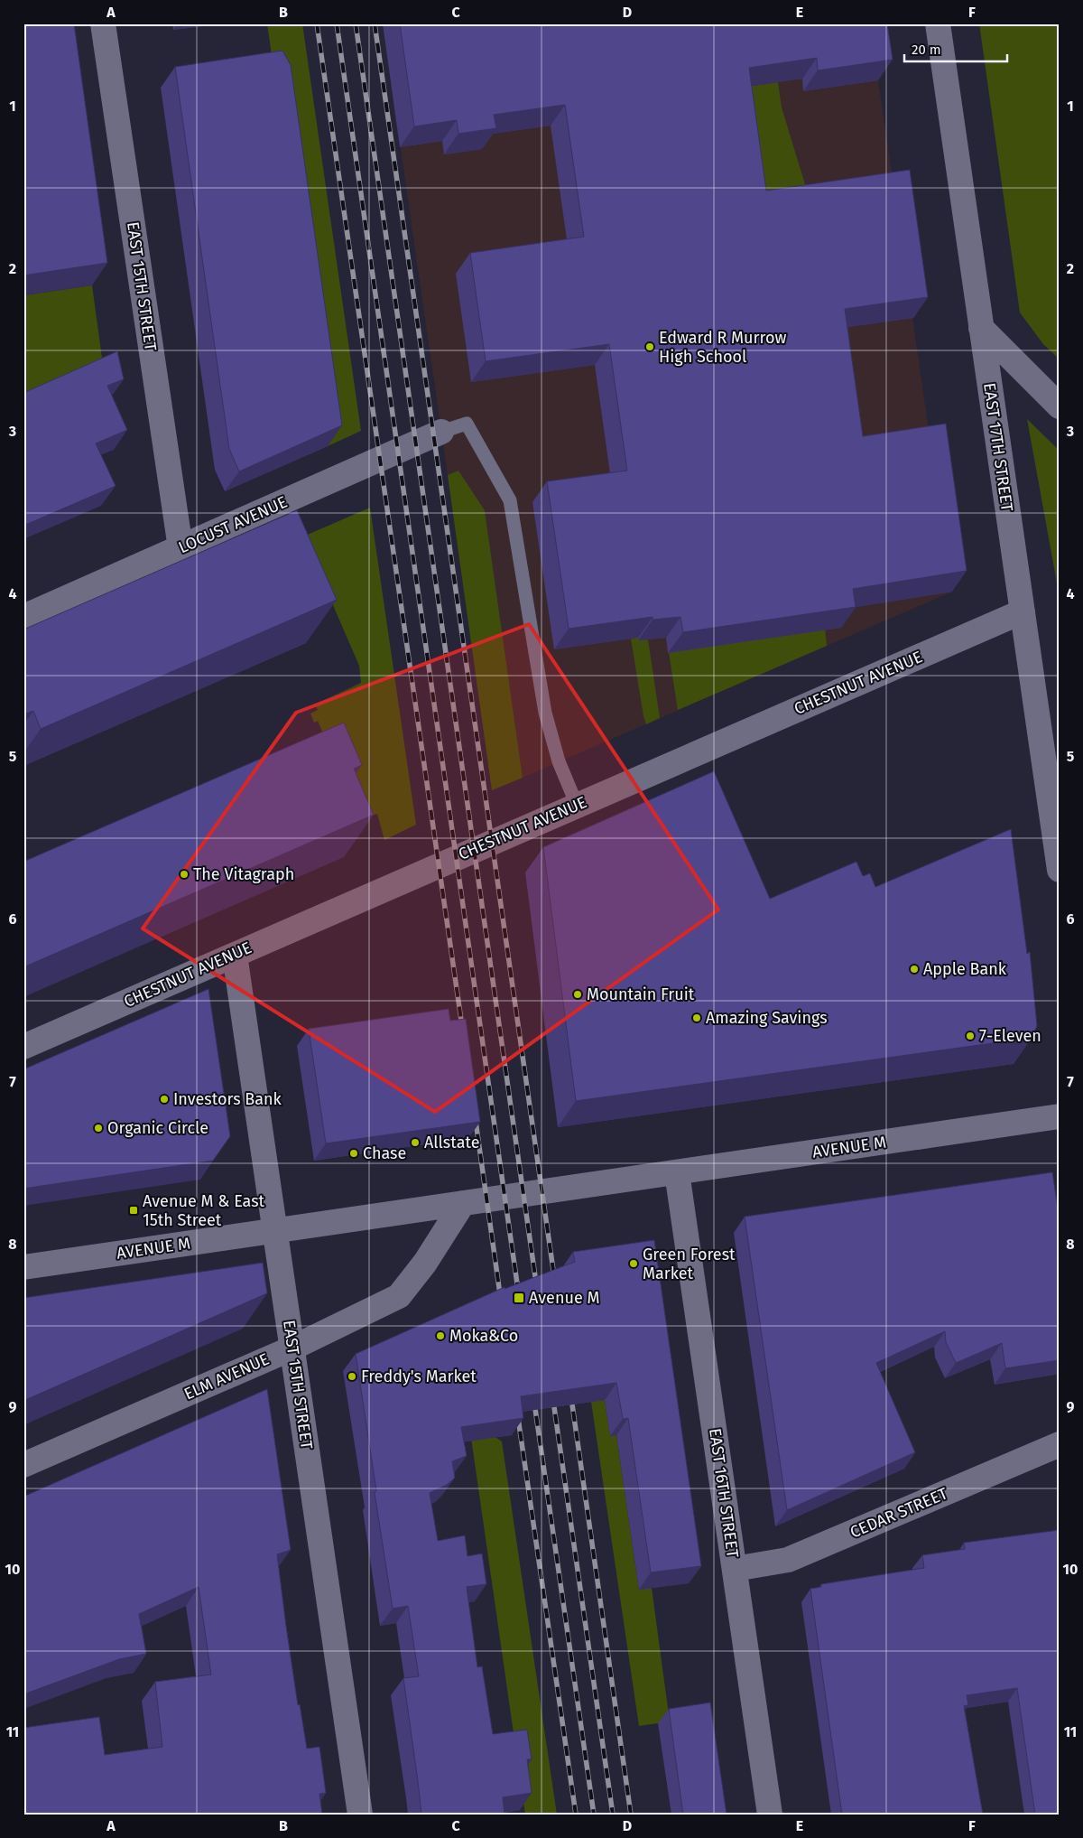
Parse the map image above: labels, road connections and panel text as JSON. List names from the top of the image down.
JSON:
{
  "streets": {
    "street": [
      "EAST 15TH STREET",
      "EAST 17TH STREET",
      "LOCUST AVENUE",
      "CHESTNUT AVENUE",
      "AVENUE M",
      "ELM AVENUE",
      "EAST 16TH STREET",
      "CEDAR STREET"
    ]
  },
  "crossings": [
    ["EAST 15TH STREET", "LOCUST AVENUE"],
    ["EAST 15TH STREET", "CHESTNUT AVENUE"],
    ["EAST 15TH STREET", "AVENUE M"],
    ["EAST 15TH STREET", "ELM AVENUE"],
    ["EAST 17TH STREET", "CHESTNUT AVENUE"],
    ["AVENUE M", "ELM AVENUE"],
    ["AVENUE M", "EAST 16TH STREET"],
    ["EAST 16TH STREET", "CEDAR STREET"]
  ],
  "places": {
    "other": [
      "Edward R Murrow High School",
      "The Vitagraph",
      "Apple Bank",
      "Mountain Fruit",
      "Amazing Savings",
      "7-Eleven",
      "Investors Bank",
      "Organic Circle",
      "Allstate",
      "Chase",
      "Green Forest Market",
      "Moka&Co",
      "Freddy's Market"
    ],
    "transit": ["Avenue M & East 15th Street", "Avenue M"]
  },
  "scale_bar": "20 m",
  "grid": {
    "columns": [
      "A",
      "B",
      "C",
      "D",
      "E",
      "F"
    ],
    "rows": [
      "1",
      "2",
      "3",
      "4",
      "5",
      "6",
      "7",
      "8",
      "9",
      "10",
      "11"
    ]
  }
}
